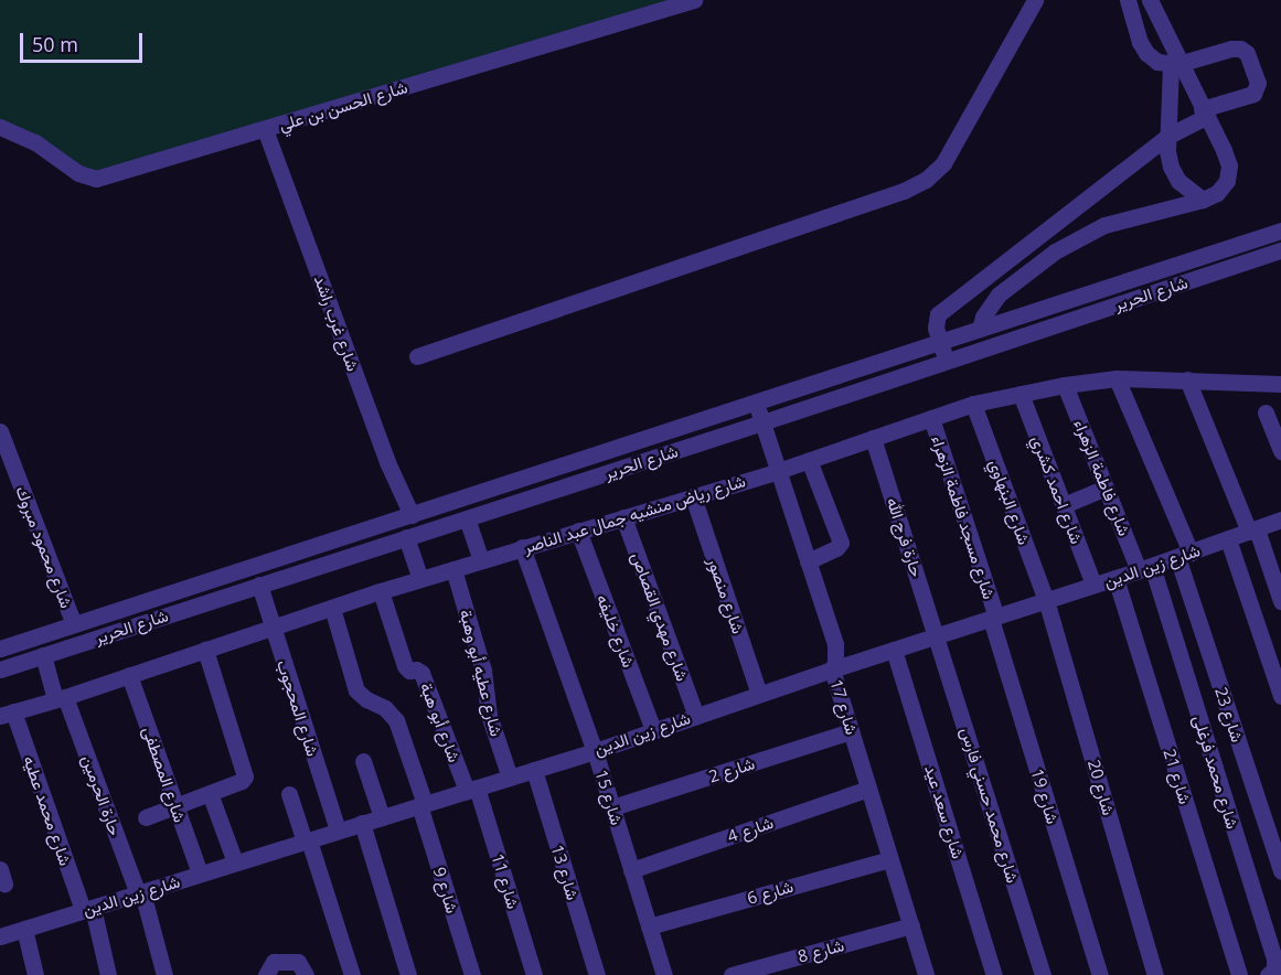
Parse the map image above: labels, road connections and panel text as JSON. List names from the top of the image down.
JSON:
{
  "streets": {
    "street": [
      "شارع الحسن بن علي",
      "شارع الحرير",
      "شارع غرب راشد",
      "شارع فاطمة الزهراء",
      "شارع احمد كشري",
      "شارع البنهاوي",
      "شارع رياض منشيه جمال عبد الناصر",
      "شارع مسجد فاطمة الزهراء",
      "حارة فرج الله",
      "شارع محمود مبروك",
      "شارع زين الدين",
      "شارع منصور",
      "شارع مهدي القصاص",
      "شارع خليفه",
      "شارع عطيه أبو وهبة",
      "شارع 17",
      "شارع المحجوب",
      "شارع 23",
      "شارع أبو هبة",
      "شارع 2",
      "شارع محمد فرغلى",
      "شارع المصطفى",
      "شارع 21",
      "شارع 20",
      "حارة الحرمين",
      "شارع 19",
      "شارع 15",
      "شارع محمد حسني فارس",
      "شارع محمد عطيه",
      "شارع سعد عيد",
      "شارع 4",
      "شارع 13",
      "شارع 11",
      "شارع 9",
      "شارع 6",
      "شارع 8"
    ]
  },
  "crossings": [
    ["شارع الحسن بن علي", "شارع غرب راشد"],
    ["شارع الحرير", "شارع غرب راشد"],
    ["شارع الحرير", "شارع محمود مبروك"],
    ["شارع الحرير", "شارع 17"],
    ["شارع الحرير", "شارع المحجوب"],
    ["شارع الحرير", "حارة الحرمين"],
    ["شارع فاطمة الزهراء", "شارع رياض منشيه جمال عبد الناصر"],
    ["شارع فاطمة الزهراء", "شارع زين الدين"],
    ["شارع فاطمة الزهراء", "شارع محمد فرغلى"],
    ["شارع احمد كشري", "شارع رياض منشيه جمال عبد الناصر"],
    ["شارع احمد كشري", "شارع زين الدين"],
    ["شارع البنهاوي", "شارع رياض منشيه جمال عبد الناصر"],
    ["شارع البنهاوي", "شارع زين الدين"],
    ["شارع البنهاوي", "شارع 20"],
    ["شارع رياض منشيه جمال عبد الناصر", "شارع مسجد فاطمة الزهراء"],
    ["شارع رياض منشيه جمال عبد الناصر", "حارة فرج الله"],
    ["شارع رياض منشيه جمال عبد الناصر", "شارع منصور"],
    ["شارع رياض منشيه جمال عبد الناصر", "شارع مهدي القصاص"],
    ["شارع رياض منشيه جمال عبد الناصر", "شارع خليفه"],
    ["شارع رياض منشيه جمال عبد الناصر", "شارع عطيه أبو وهبة"],
    ["شارع رياض منشيه جمال عبد الناصر", "شارع 17"],
    ["شارع رياض منشيه جمال عبد الناصر", "شارع المحجوب"],
    ["شارع رياض منشيه جمال عبد الناصر", "شارع 23"],
    ["شارع رياض منشيه جمال عبد الناصر", "شارع أبو هبة"],
    ["شارع رياض منشيه جمال عبد الناصر", "شارع المصطفى"],
    ["شارع رياض منشيه جمال عبد الناصر", "حارة الحرمين"],
    ["شارع رياض منشيه جمال عبد الناصر", "شارع 15"],
    ["شارع رياض منشيه جمال عبد الناصر", "شارع محمد عطيه"],
    ["شارع رياض منشيه جمال عبد الناصر", "شارع 9"],
    ["شارع مسجد فاطمة الزهراء", "شارع زين الدين"],
    ["شارع مسجد فاطمة الزهراء", "شارع 19"],
    ["حارة فرج الله", "شارع زين الدين"],
    ["حارة فرج الله", "شارع محمد حسني فارس"],
    ["شارع زين الدين", "شارع منصور"],
    ["شارع زين الدين", "شارع مهدي القصاص"],
    ["شارع زين الدين", "شارع خليفه"],
    ["شارع زين الدين", "شارع عطيه أبو وهبة"],
    ["شارع زين الدين", "شارع 17"],
    ["شارع زين الدين", "شارع المحجوب"],
    ["شارع زين الدين", "شارع 23"],
    ["شارع زين الدين", "شارع أبو هبة"],
    ["شارع زين الدين", "شارع محمد فرغلى"],
    ["شارع زين الدين", "شارع المصطفى"],
    ["شارع زين الدين", "شارع 21"],
    ["شارع زين الدين", "شارع 20"],
    ["شارع زين الدين", "حارة الحرمين"],
    ["شارع زين الدين", "شارع 19"],
    ["شارع زين الدين", "شارع 15"],
    ["شارع زين الدين", "شارع محمد حسني فارس"],
    ["شارع زين الدين", "شارع محمد عطيه"],
    ["شارع زين الدين", "شارع سعد عيد"],
    ["شارع زين الدين", "شارع 13"],
    ["شارع زين الدين", "شارع 11"],
    ["شارع زين الدين", "شارع 9"],
    ["شارع 17", "شارع 2"],
    ["شارع 17", "شارع 4"],
    ["شارع 17", "شارع 6"],
    ["شارع 17", "شارع 8"],
    ["شارع أبو هبة", "شارع 11"],
    ["شارع 2", "شارع 15"],
    ["شارع 15", "شارع 4"],
    ["شارع 15", "شارع 6"]
  ],
  "scale_bar": "50 m"
}
